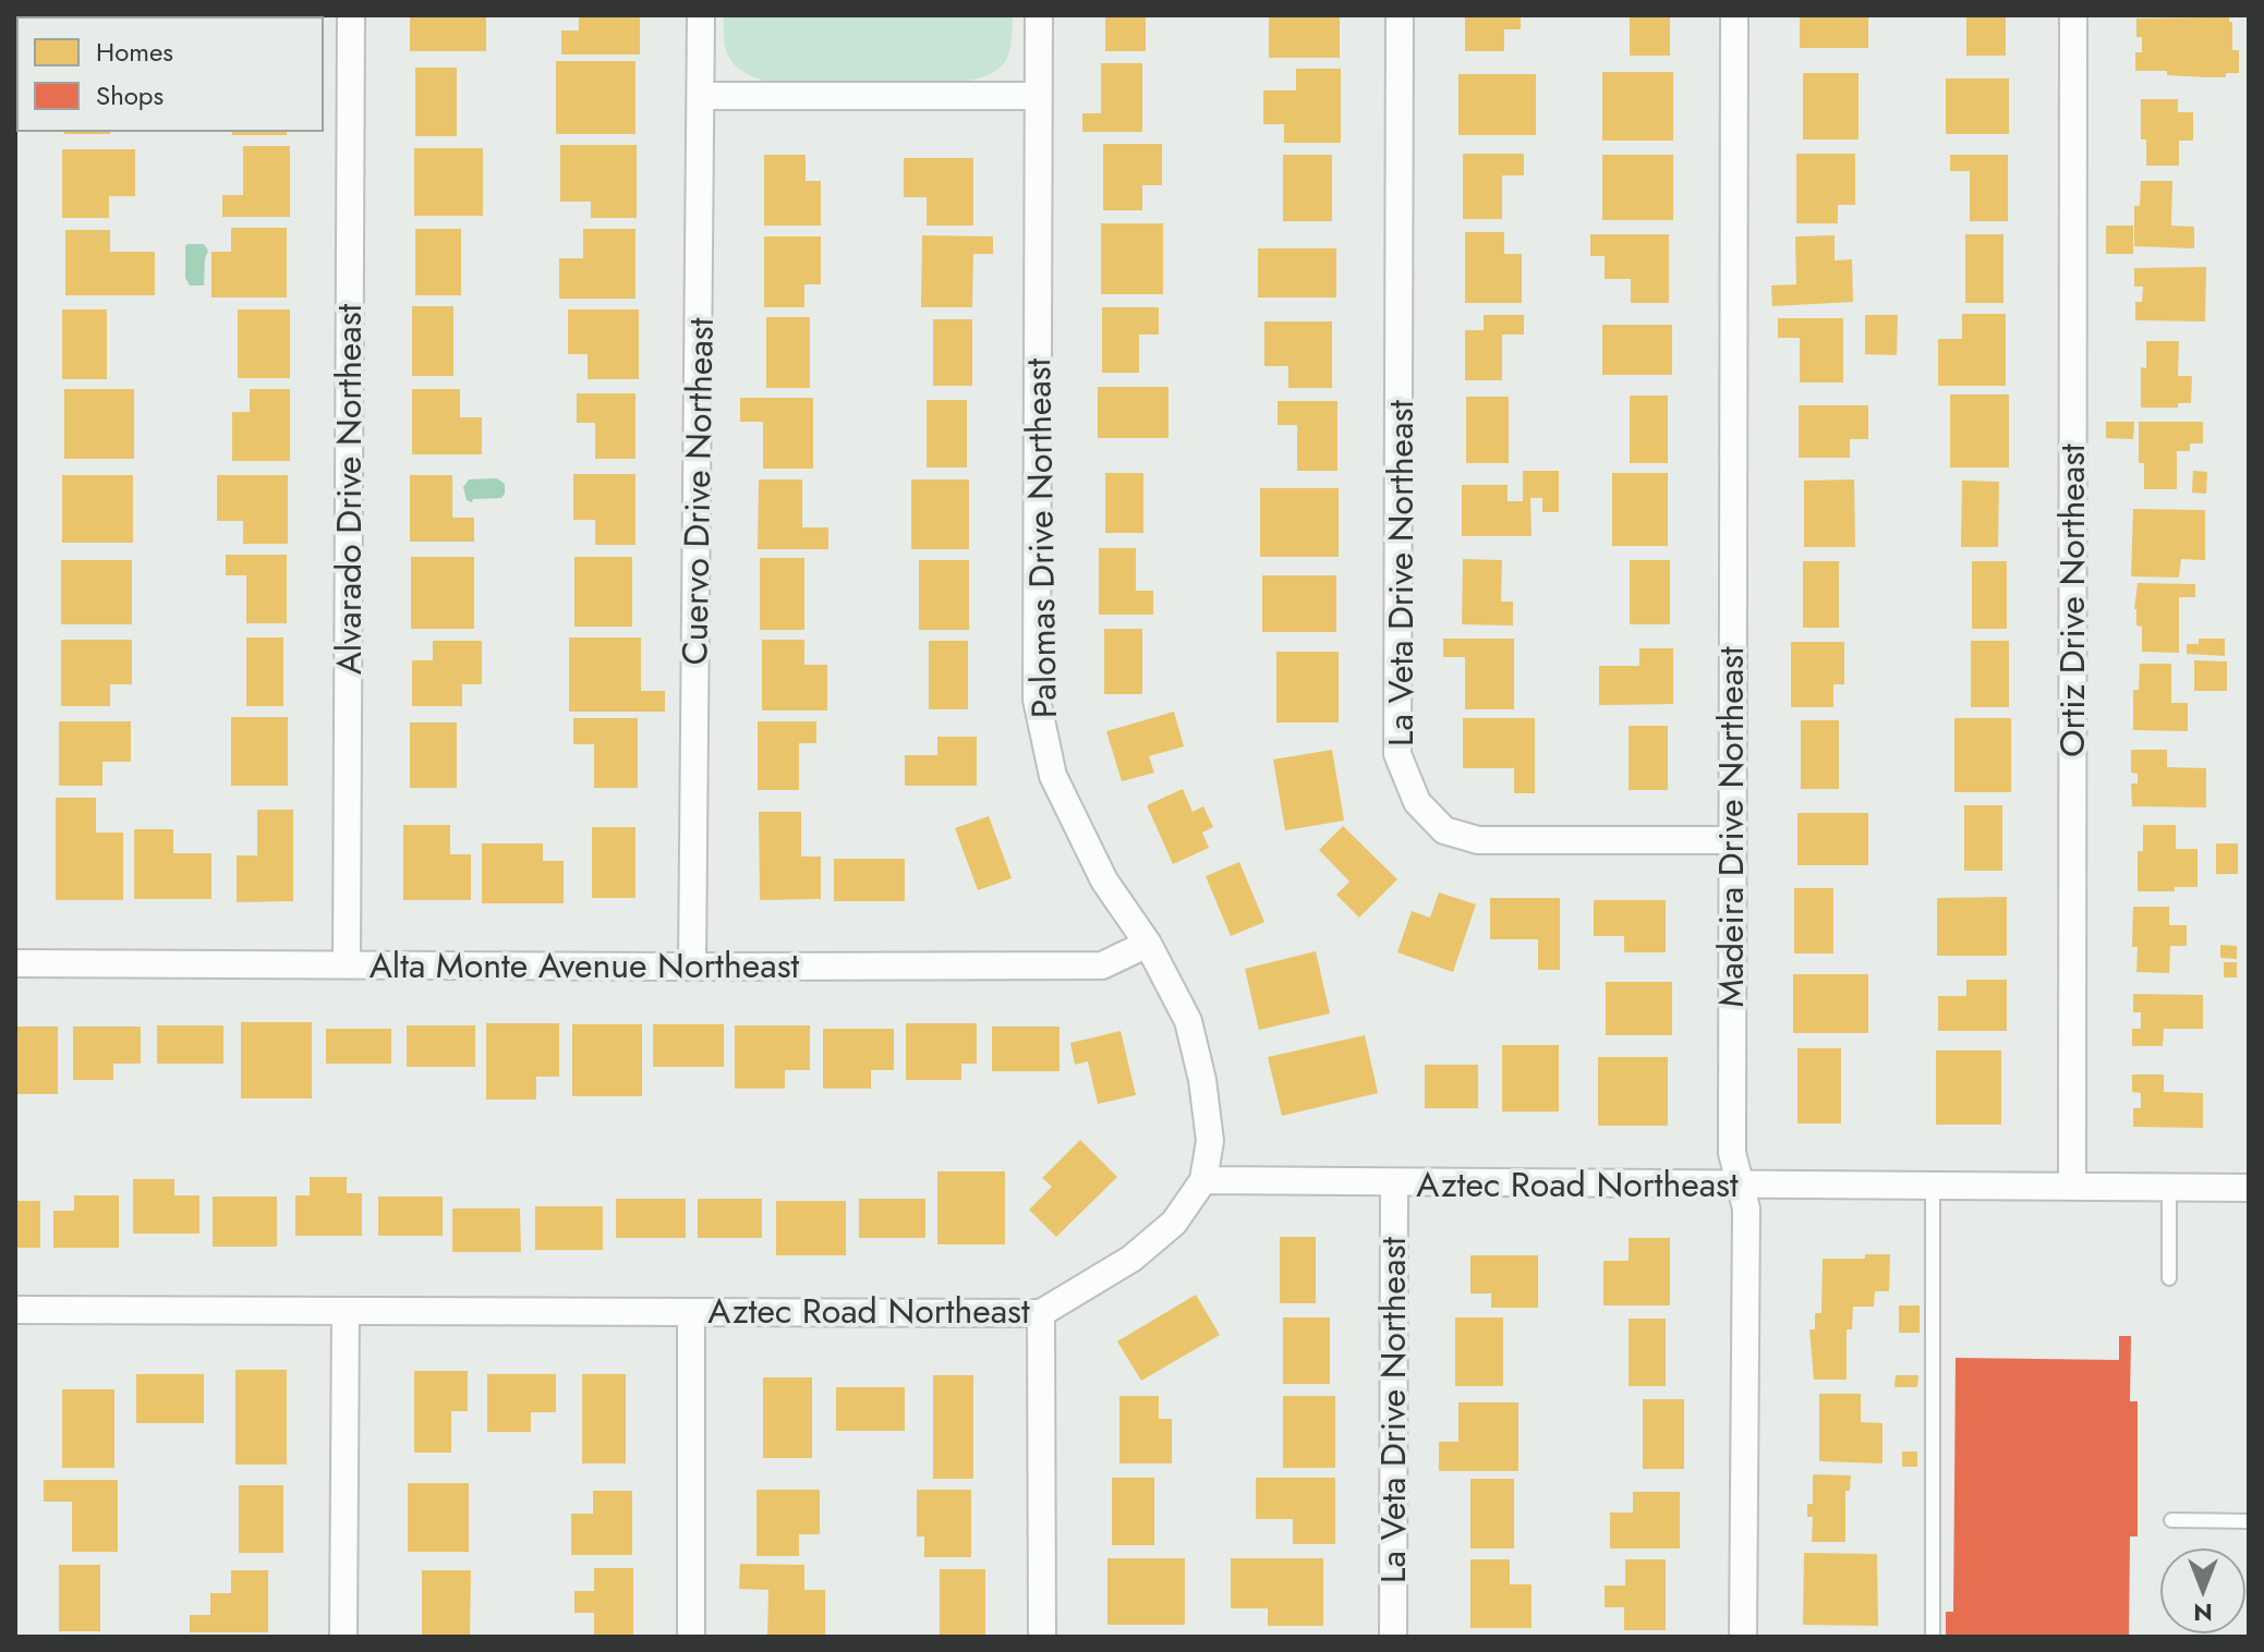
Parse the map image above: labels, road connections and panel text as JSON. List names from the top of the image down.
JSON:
{
  "streets": {
    "street": [
      "Alvarado Drive Northeast",
      "Cuervo Drive Northeast",
      "Palomas Drive Northeast",
      "La Veta Drive Northeast",
      "Ortiz Drive Northeast",
      "Madeira Drive Northeast",
      "Alta Monte Avenue Northeast",
      "Aztec Road Northeast"
    ]
  },
  "crossings": [
    ["Alvarado Drive Northeast", "Alta Monte Avenue Northeast"],
    ["Cuervo Drive Northeast", "Alta Monte Avenue Northeast"],
    ["Palomas Drive Northeast", "Alta Monte Avenue Northeast"],
    ["Palomas Drive Northeast", "Aztec Road Northeast"],
    ["La Veta Drive Northeast", "Madeira Drive Northeast"],
    ["La Veta Drive Northeast", "Aztec Road Northeast"],
    ["Ortiz Drive Northeast", "Aztec Road Northeast"],
    ["Madeira Drive Northeast", "Aztec Road Northeast"]
  ],
  "legend": ["Homes", "Shops"],
  "north": "bottom"
}
